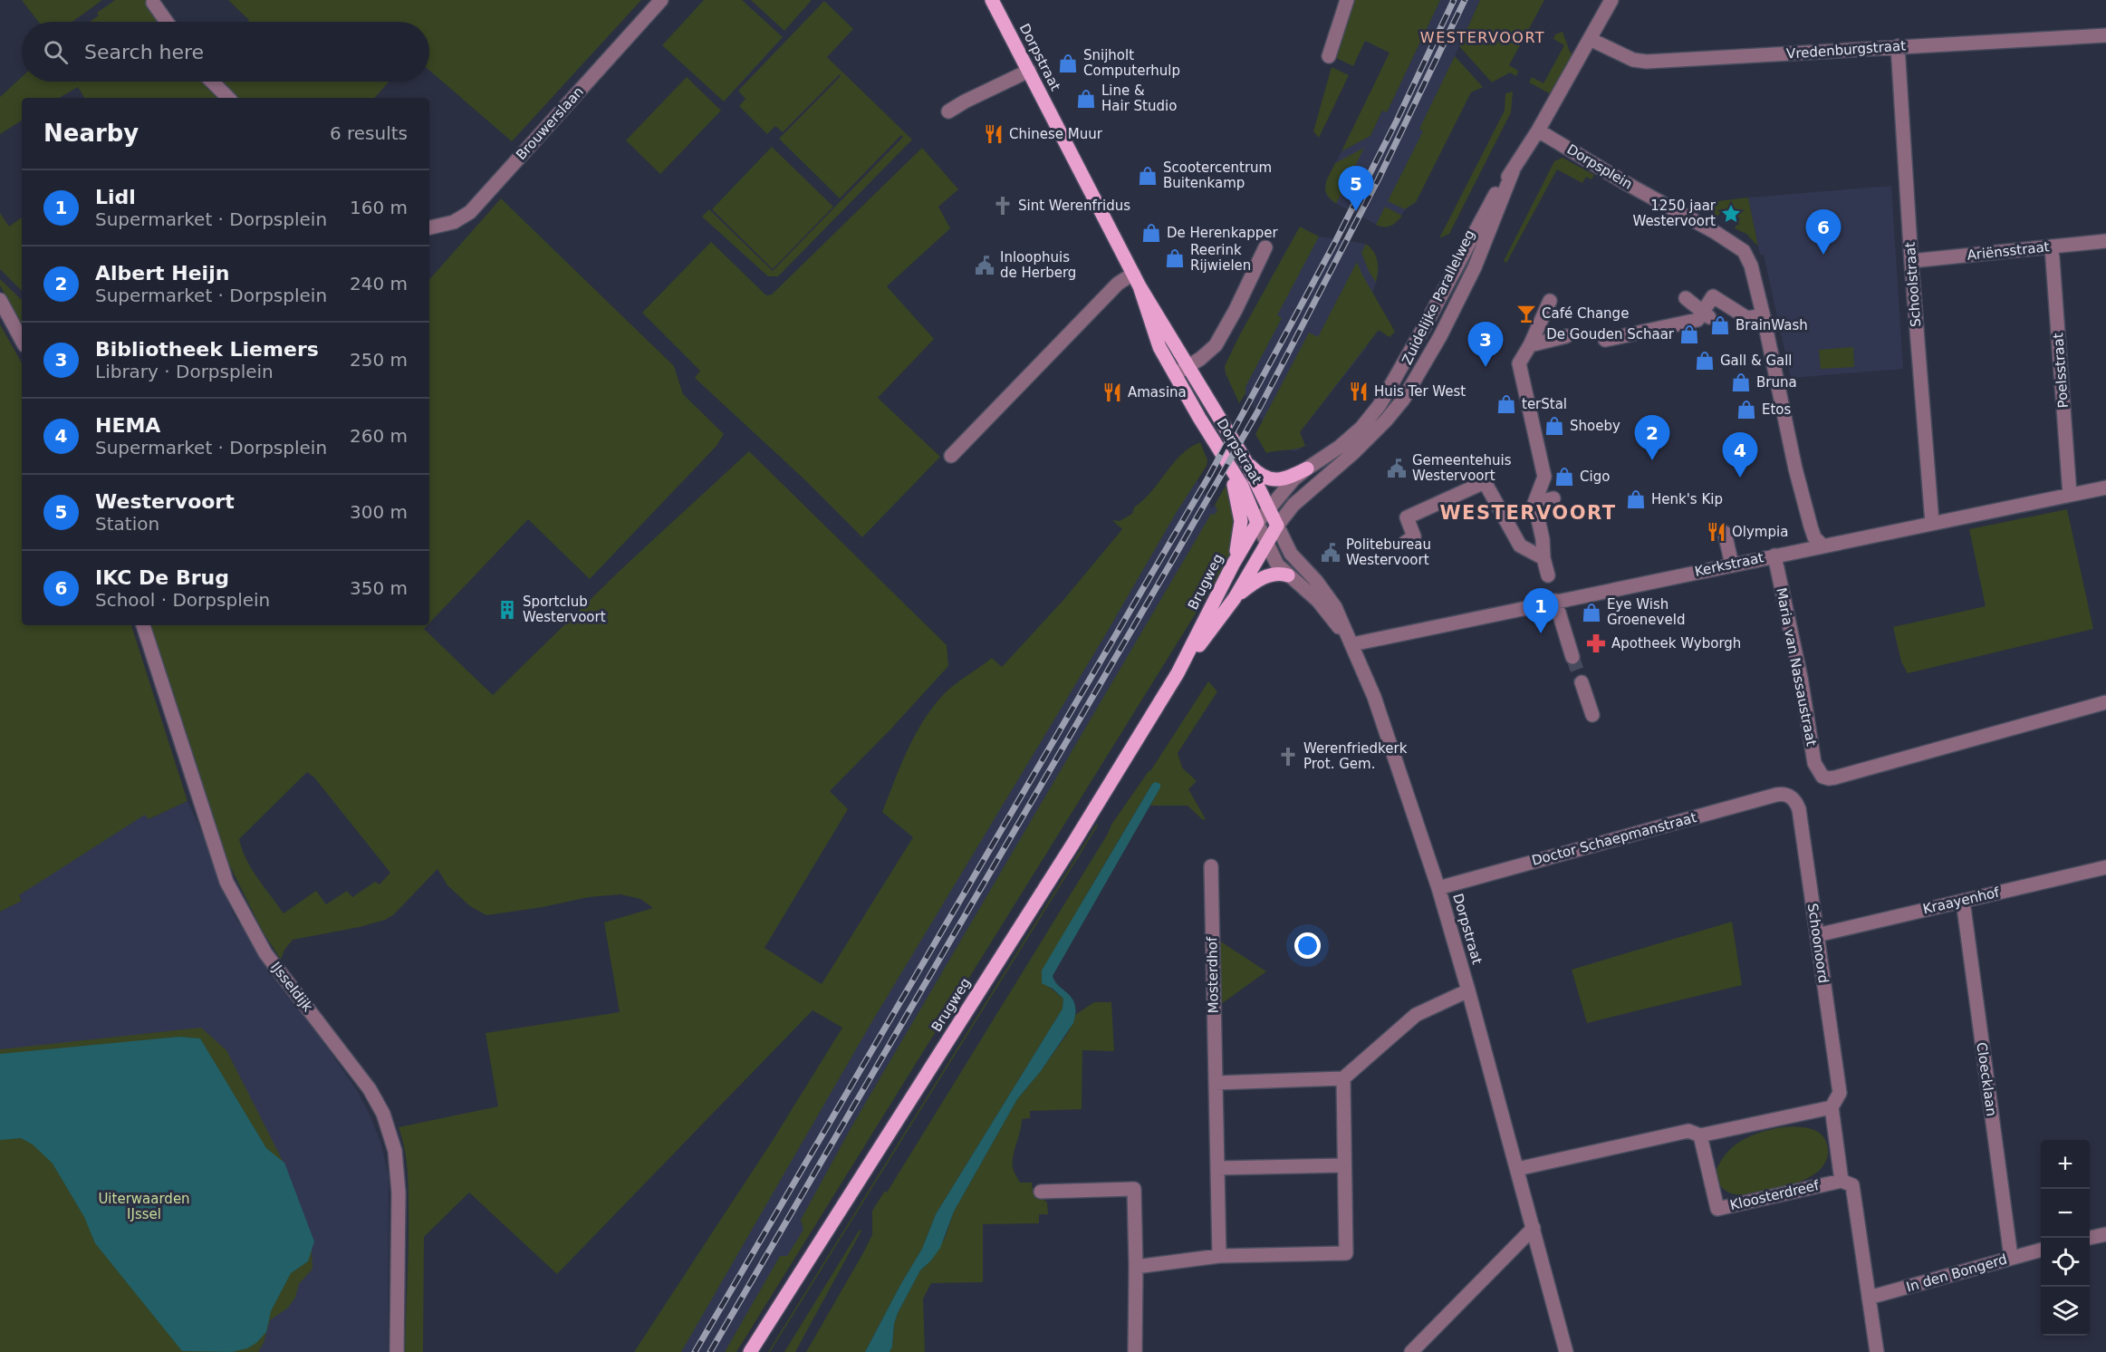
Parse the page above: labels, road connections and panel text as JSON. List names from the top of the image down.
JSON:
{
  "streets": {
    "main road": ["Dorpstraat", "Zuidelijke Parallelweg", "Brugweg"],
    "street": [
      "Vredenburgstraat",
      "Brouwerslaan",
      "Dorpsplein",
      "Ariënsstraat",
      "Schoolstraat",
      "Poelsstraat",
      "Kerkstraat",
      "Maria van Nassaustraat",
      "Doctor Schaepmanstraat",
      "Kraayenhof",
      "Schoonoord",
      "Mosterdhof",
      "IJsseldijk",
      "Cloecklaan",
      "Kloosterdreef",
      "In den Bongerd"
    ]
  },
  "crossings": [
    ["Vredenburgstraat", "Schoolstraat"],
    ["Vredenburgstraat", "Zuidelijke Parallelweg"],
    ["Dorpstraat", "Zuidelijke Parallelweg"],
    ["Dorpstraat", "Kerkstraat"],
    ["Dorpstraat", "Brugweg"],
    ["Dorpstraat", "Doctor Schaepmanstraat"],
    ["Dorpsplein", "Zuidelijke Parallelweg"],
    ["Dorpsplein", "Kerkstraat"],
    ["Ariënsstraat", "Schoolstraat"],
    ["Ariënsstraat", "Poelsstraat"],
    ["Schoolstraat", "Kerkstraat"],
    ["Zuidelijke Parallelweg", "Brugweg"],
    ["Poelsstraat", "Kerkstraat"],
    ["Kerkstraat", "Maria van Nassaustraat"],
    ["Doctor Schaepmanstraat", "Schoonoord"],
    ["Kraayenhof", "Schoonoord"],
    ["Kraayenhof", "Cloecklaan"],
    ["Cloecklaan", "In den Bongerd"]
  ],
  "districts": ["WESTERVOORT", "WESTERVOORT"],
  "parks": ["Uiterwaarden IJssel"],
  "places": {
    "shop": [
      "Snijholt Computerhulp",
      "Line & Hair Studio",
      "Scootercentrum Buitenkamp",
      "De Herenkapper",
      "Reerink Rijwielen",
      "BrainWash",
      "De Gouden Schaar",
      "Gall & Gall",
      "Bruna",
      "terStal",
      "Etos",
      "Shoeby",
      "Cigo",
      "Henk's Kip",
      "Eye Wish Groeneveld"
    ],
    "restaurant": [
      "Chinese Muur",
      "Huis Ter West",
      "Amasina",
      "Olympia"
    ],
    "church": ["Sint Werenfridus", "Werenfriedkerk Prot. Gem."],
    "place": ["1250 jaar Westervoort"],
    "public building": ["Inloophuis de Herberg", "Gemeentehuis Westervoort", "Politebureau Westervoort"],
    "bar": ["Café Change"],
    "building": ["Sportclub Westervoort"],
    "pharmacy": ["Apotheek Wyborgh"]
  },
  "page": {
    "search": "Search here",
    "heading": ["Nearby", "6 results"],
    "pins": [
      "5",
      "6",
      "3",
      "2",
      "4",
      "1"
    ],
    "list": [
      {
        "mark": "1",
        "name": "Lidl",
        "note": "Supermarket · Dorpsplein",
        "value": "160 m"
      },
      {
        "mark": "2",
        "name": "Albert Heijn",
        "note": "Supermarket · Dorpsplein",
        "value": "240 m"
      },
      {
        "mark": "3",
        "name": "Bibliotheek Liemers",
        "note": "Library · Dorpsplein",
        "value": "250 m"
      },
      {
        "mark": "4",
        "name": "HEMA",
        "note": "Supermarket · Dorpsplein",
        "value": "260 m"
      },
      {
        "mark": "5",
        "name": "Westervoort",
        "note": "Station",
        "value": "300 m"
      },
      {
        "mark": "6",
        "name": "IKC De Brug",
        "note": "School · Dorpsplein",
        "value": "350 m"
      }
    ],
    "map_buttons": ["+", "−"]
  }
}
